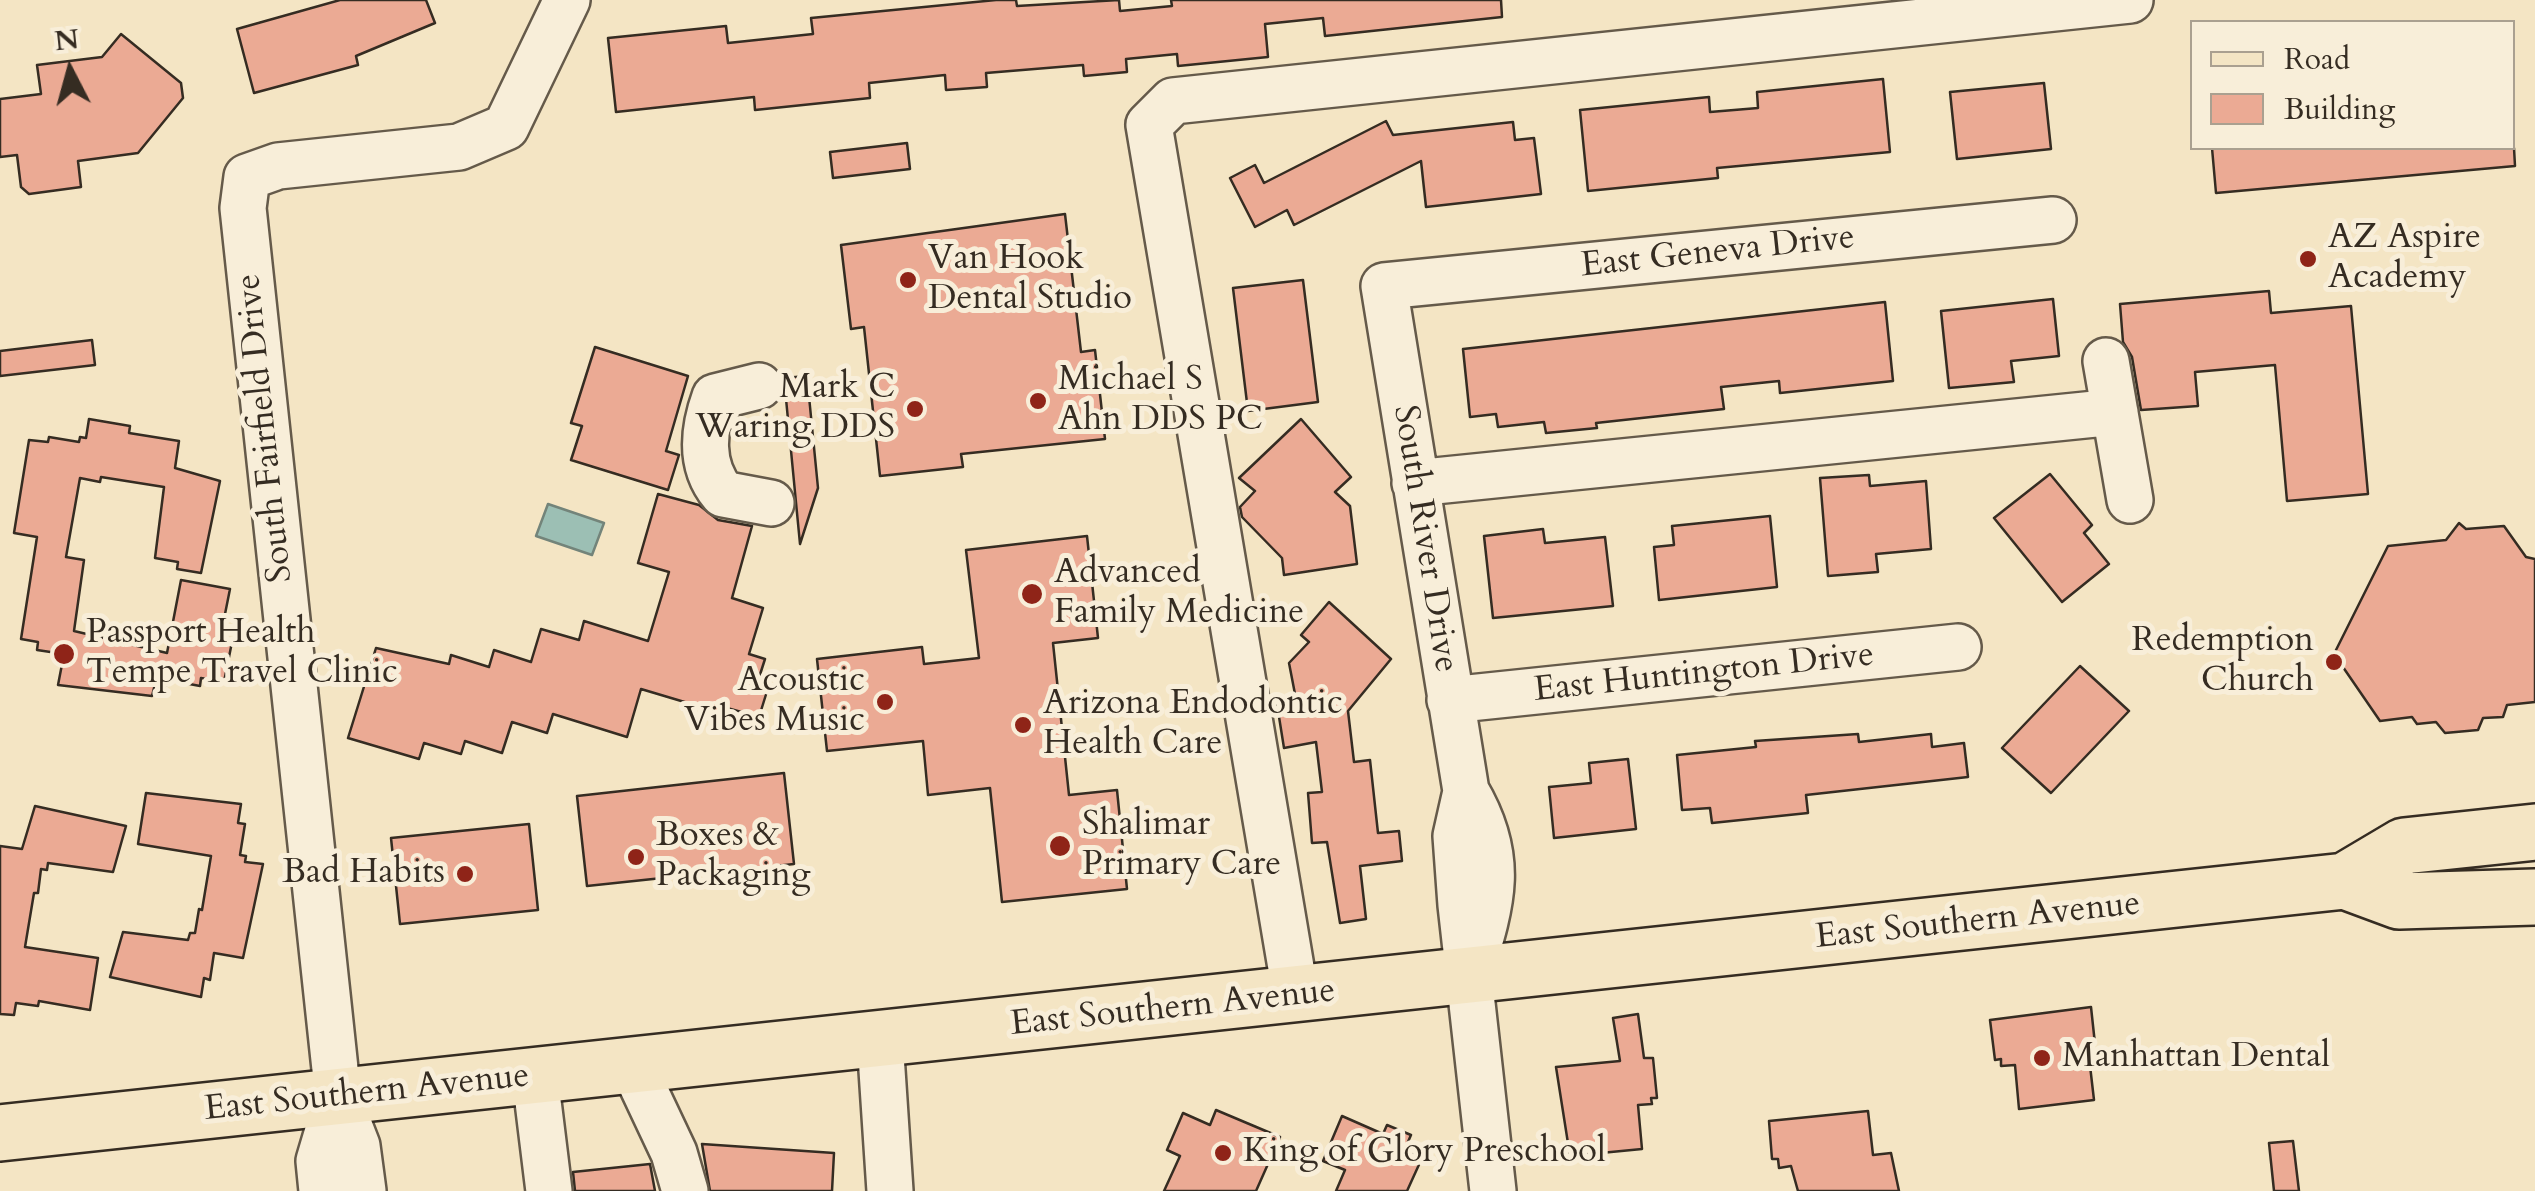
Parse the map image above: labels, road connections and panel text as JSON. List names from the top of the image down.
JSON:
{
  "streets": {
    "main road": ["East Southern Avenue"],
    "street": [
      "East Geneva Drive",
      "South Fairfield Drive",
      "South River Drive",
      "East Huntington Drive"
    ]
  },
  "crossings": [
    ["East Geneva Drive", "South River Drive"],
    ["South Fairfield Drive", "East Southern Avenue"],
    ["South River Drive", "East Huntington Drive"],
    ["South River Drive", "East Southern Avenue"]
  ],
  "places": [
    "AZ Aspire Academy",
    "Van Hook Dental Studio",
    "Michael S Ahn DDS PC",
    "Mark C Waring DDS",
    "Advanced Family Medicine",
    "Passport Health Tempe Travel Clinic",
    "Redemption Church",
    "Acoustic Vibes Music",
    "Arizona Endodontic Health Care",
    "Shalimar Primary Care",
    "Boxes & Packaging",
    "Bad Habits",
    "Manhattan Dental",
    "King of Glory Preschool"
  ],
  "legend": ["Road", "Building"],
  "north": "top"
}
